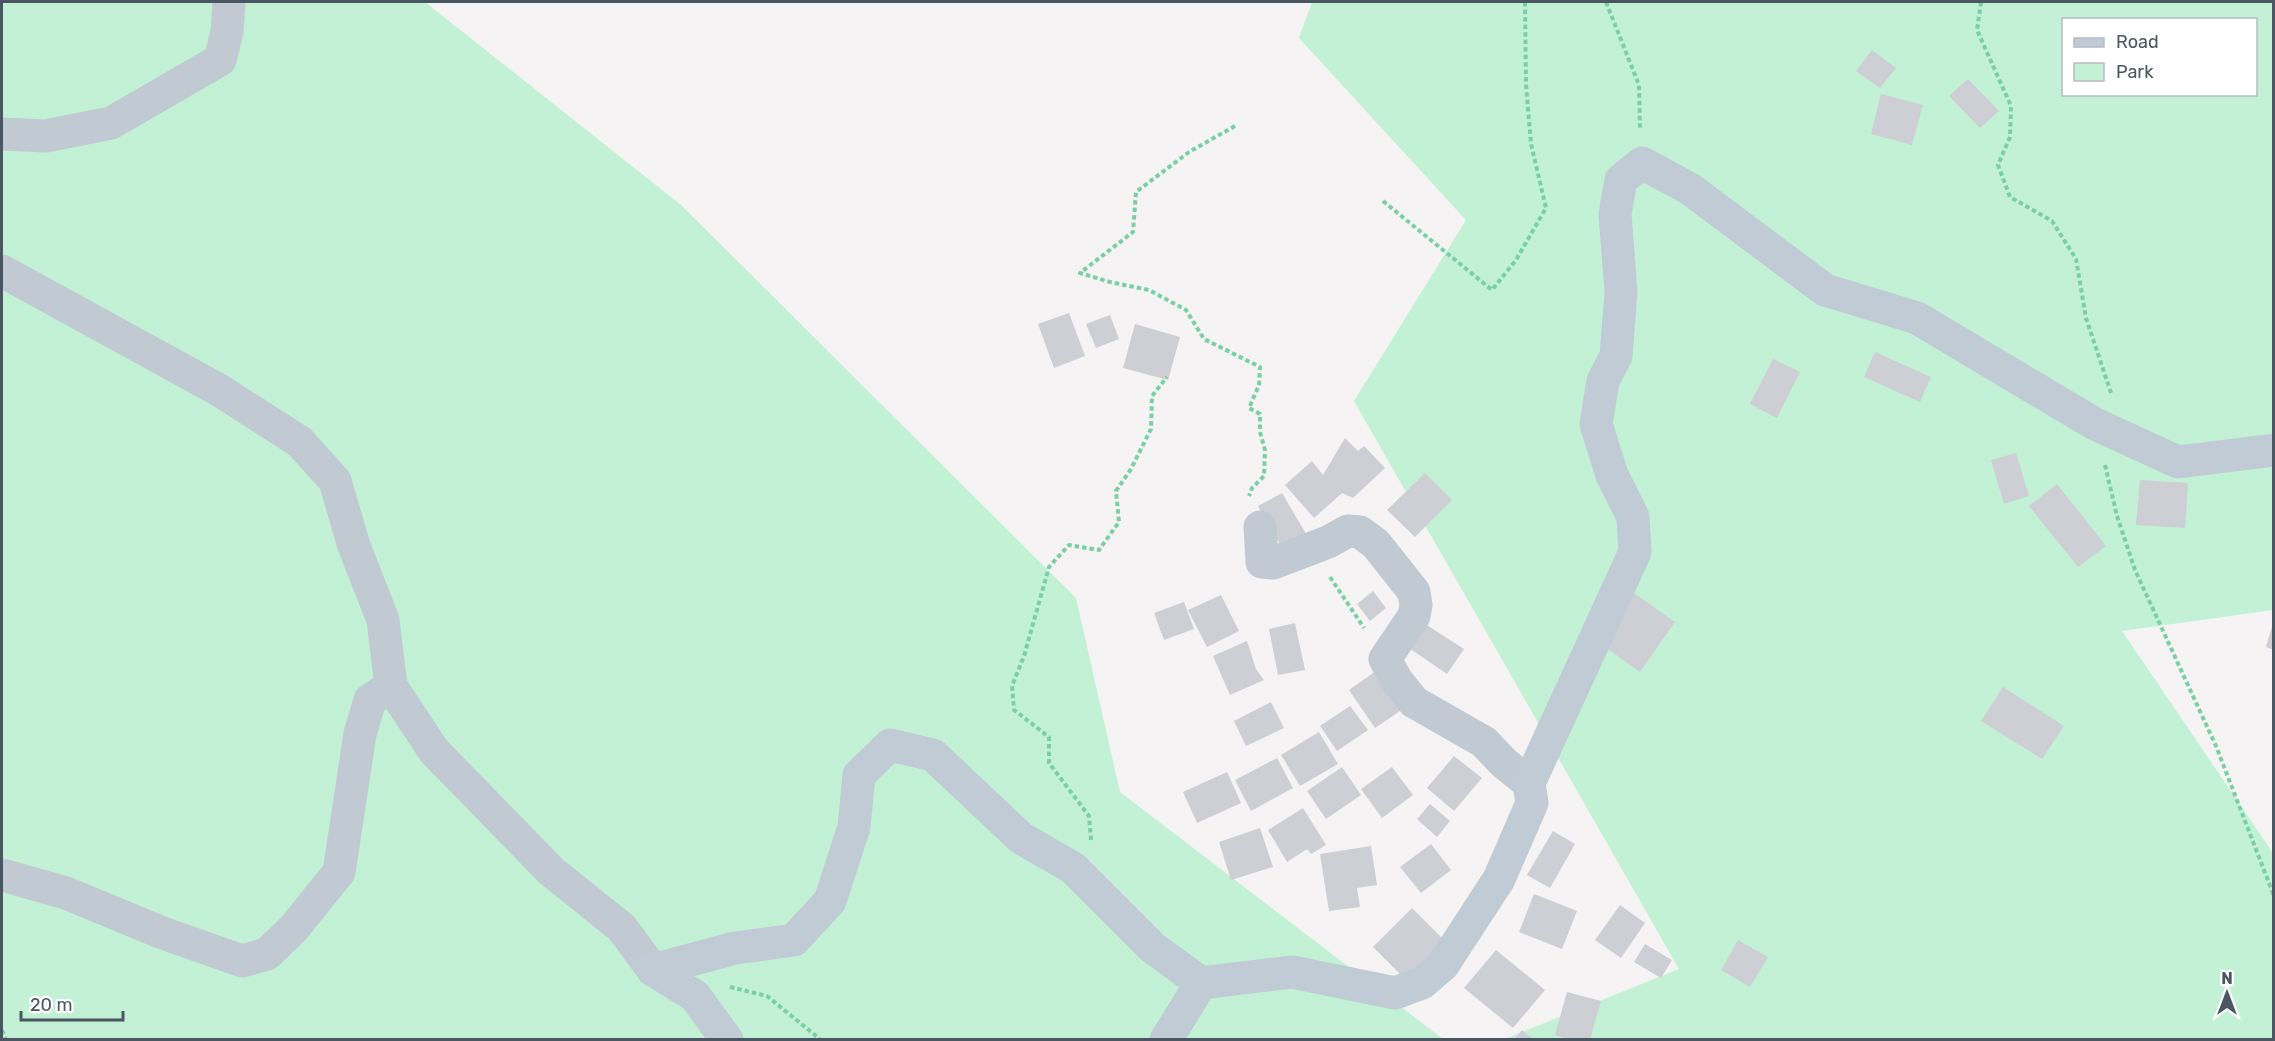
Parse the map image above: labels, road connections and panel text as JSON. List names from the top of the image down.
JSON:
{
  "legend": ["Road", "Park"],
  "scale_bar": "20 m",
  "north": "top"
}
